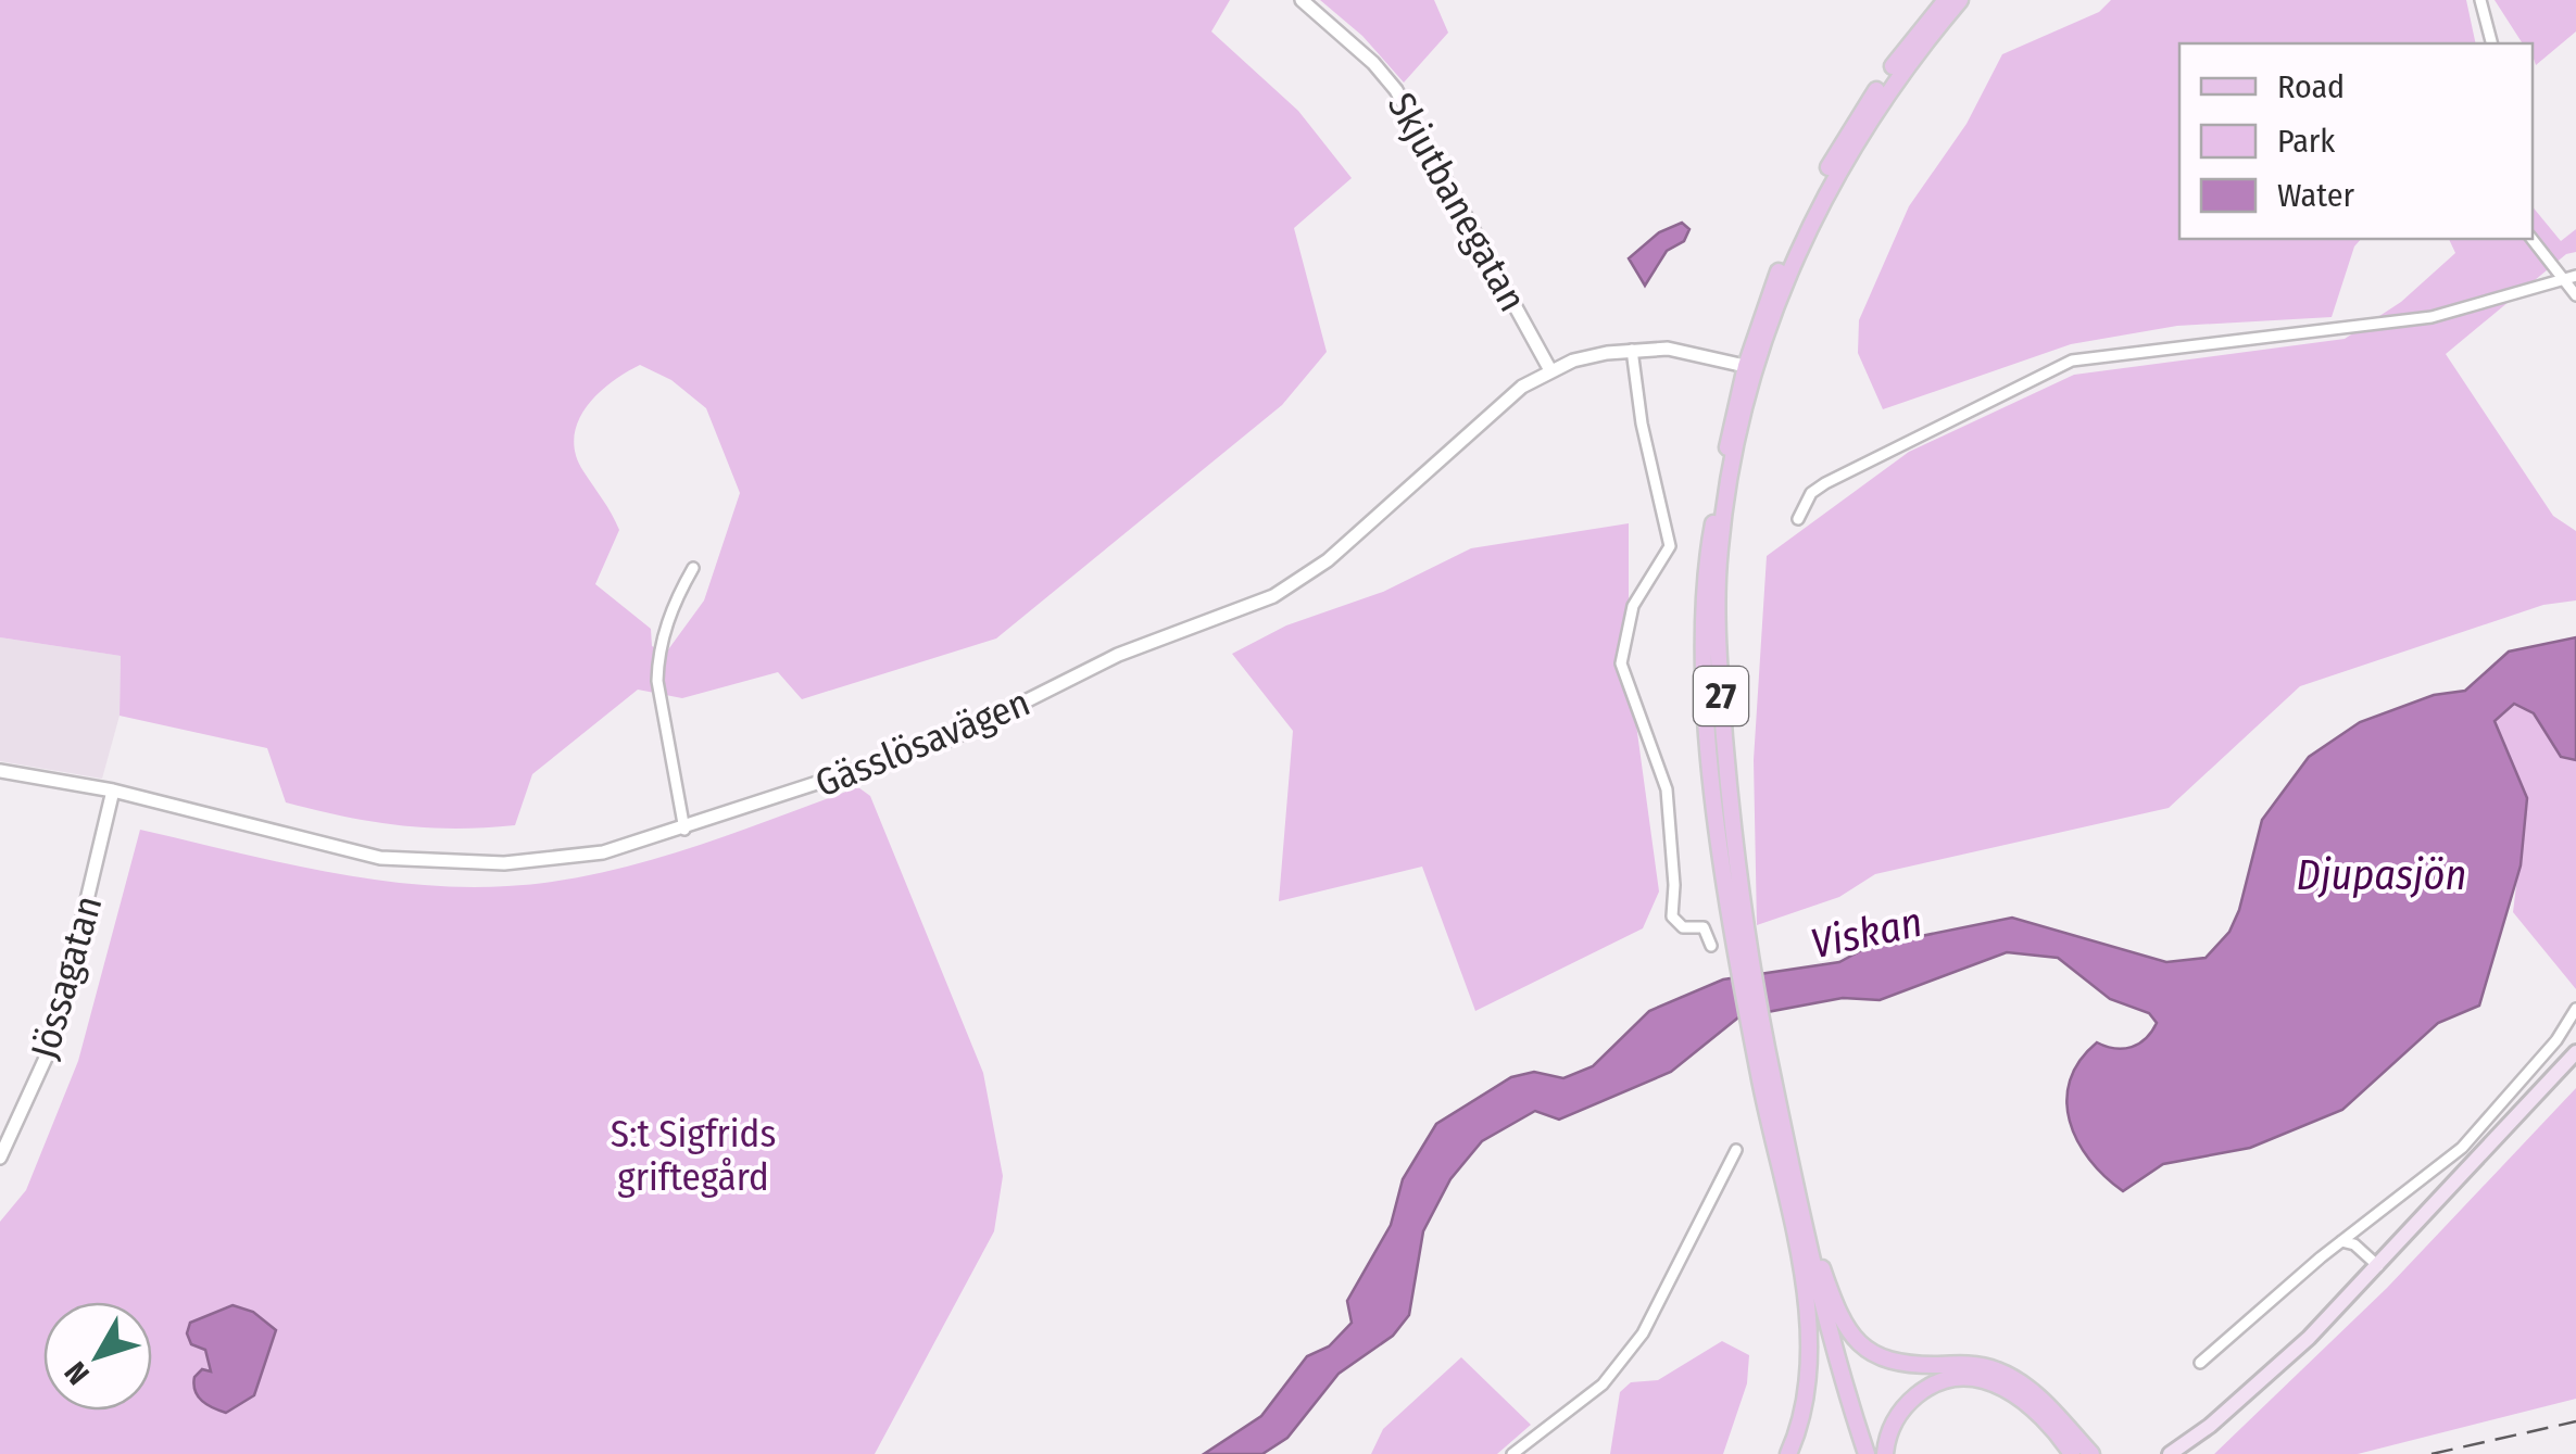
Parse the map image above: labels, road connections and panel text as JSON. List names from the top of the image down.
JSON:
{
  "streets": {
    "main road": ["27"],
    "street": ["Skjutbanegatan", "Gässlösavägen", "Jössagatan"]
  },
  "crossings": [
    ["Skjutbanegatan", "Gässlösavägen"],
    ["27", "Gässlösavägen"],
    ["Gässlösavägen", "Jössagatan"]
  ],
  "water": ["Djupasjön", "Viskan"],
  "parks": ["S:t Sigfrids griftegård"],
  "legend": ["Road", "Park", "Water"],
  "north": "bottom left"
}
